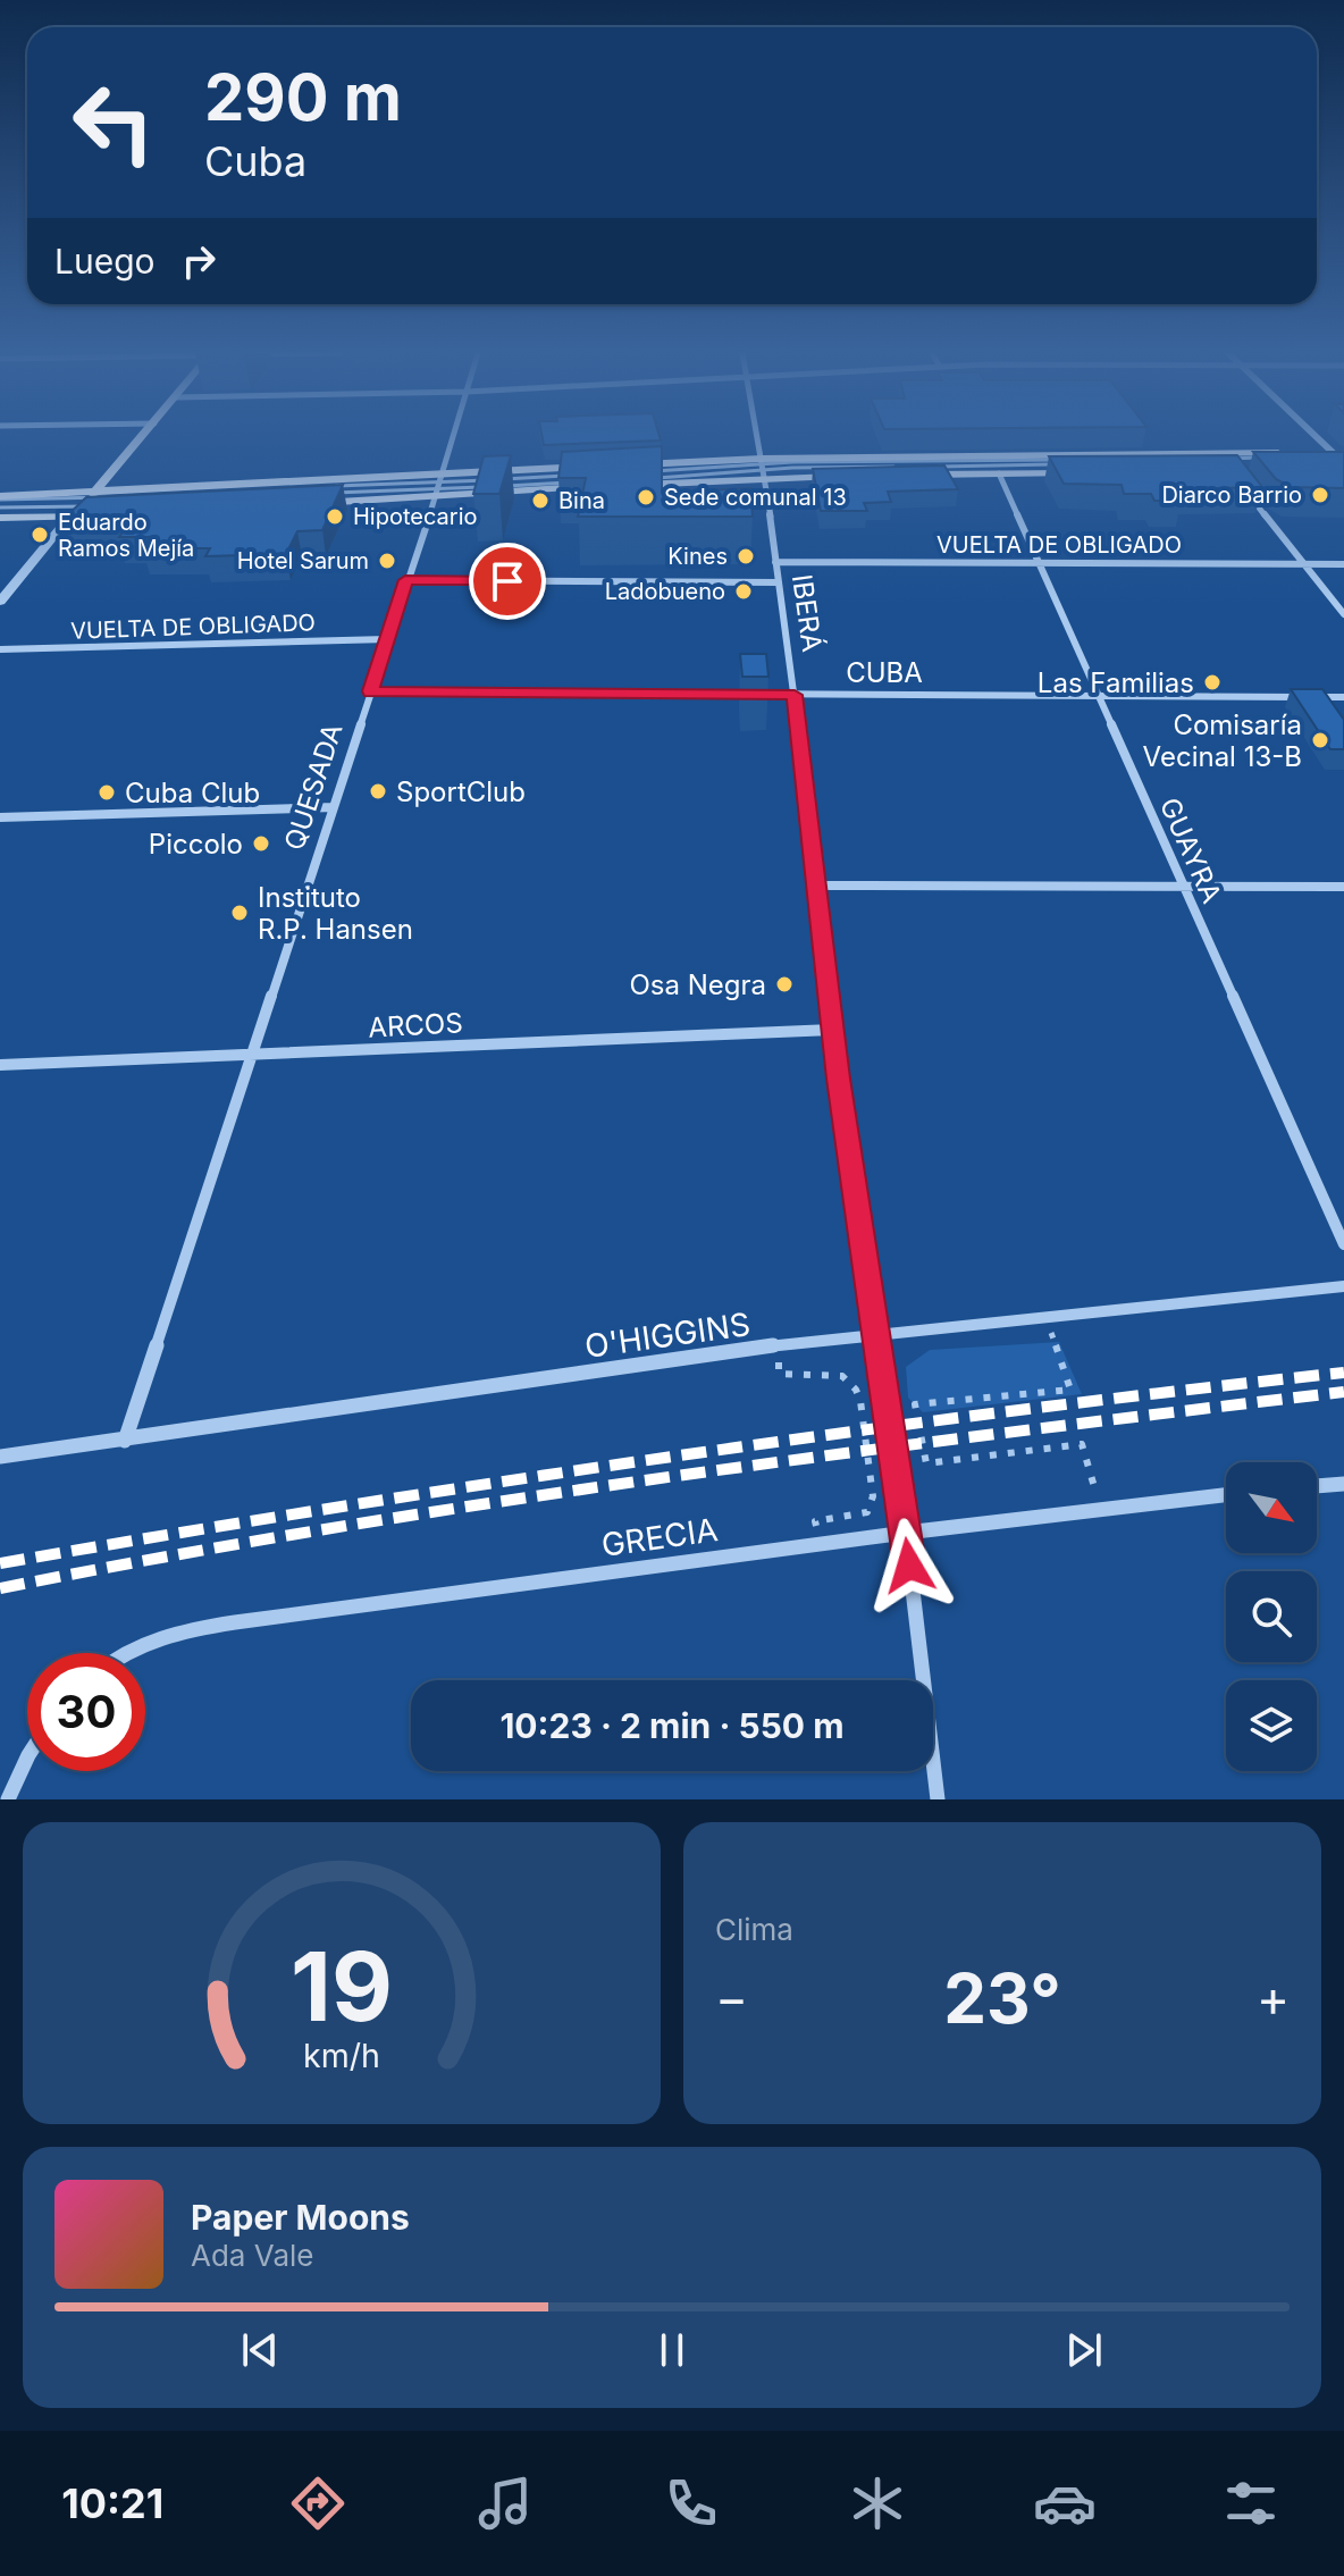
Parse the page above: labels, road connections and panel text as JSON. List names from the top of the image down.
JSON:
{
  "streets": {
    "street": [
      "VUELTA DE OBLIGADO",
      "IBERÁ",
      "CUBA",
      "QUESADA",
      "GUAYRA",
      "ARCOS",
      "O'HIGGINS",
      "GRECIA"
    ]
  },
  "crossings": [
    ["VUELTA DE OBLIGADO", "IBERÁ"],
    ["VUELTA DE OBLIGADO", "QUESADA"],
    ["VUELTA DE OBLIGADO", "GUAYRA"],
    ["IBERÁ", "CUBA"],
    ["IBERÁ", "ARCOS"],
    ["IBERÁ", "O'HIGGINS"],
    ["IBERÁ", "GRECIA"],
    ["CUBA", "QUESADA"],
    ["CUBA", "GUAYRA"],
    ["QUESADA", "ARCOS"],
    ["QUESADA", "O'HIGGINS"]
  ],
  "places": [
    "Diarco Barrio",
    "Sede comunal 13",
    "Bina",
    "Hipotecario",
    "Eduardo Ramos Mejía",
    "Kines",
    "Hotel Sarum",
    "Ladobueno",
    "Las Familias",
    "Comisaría Vecinal 13-B",
    "SportClub",
    "Cuba Club",
    "Piccolo",
    "Instituto R.P. Hansen",
    "Osa Negra"
  ],
  "north": "bottom right",
  "page": {
    "turn": ["290 m", "Cuba"],
    "then": "Luego",
    "limit": "30",
    "trip": "10:23 · 2 min · 550 m",
    "tile": "Clima",
    "heat": ["−", "23°", "+"],
    "song": ["Paper Moons", "Ada Vale"],
    "tabs": "10:21",
    "gauge": ["19", "km/h"]
  }
}
